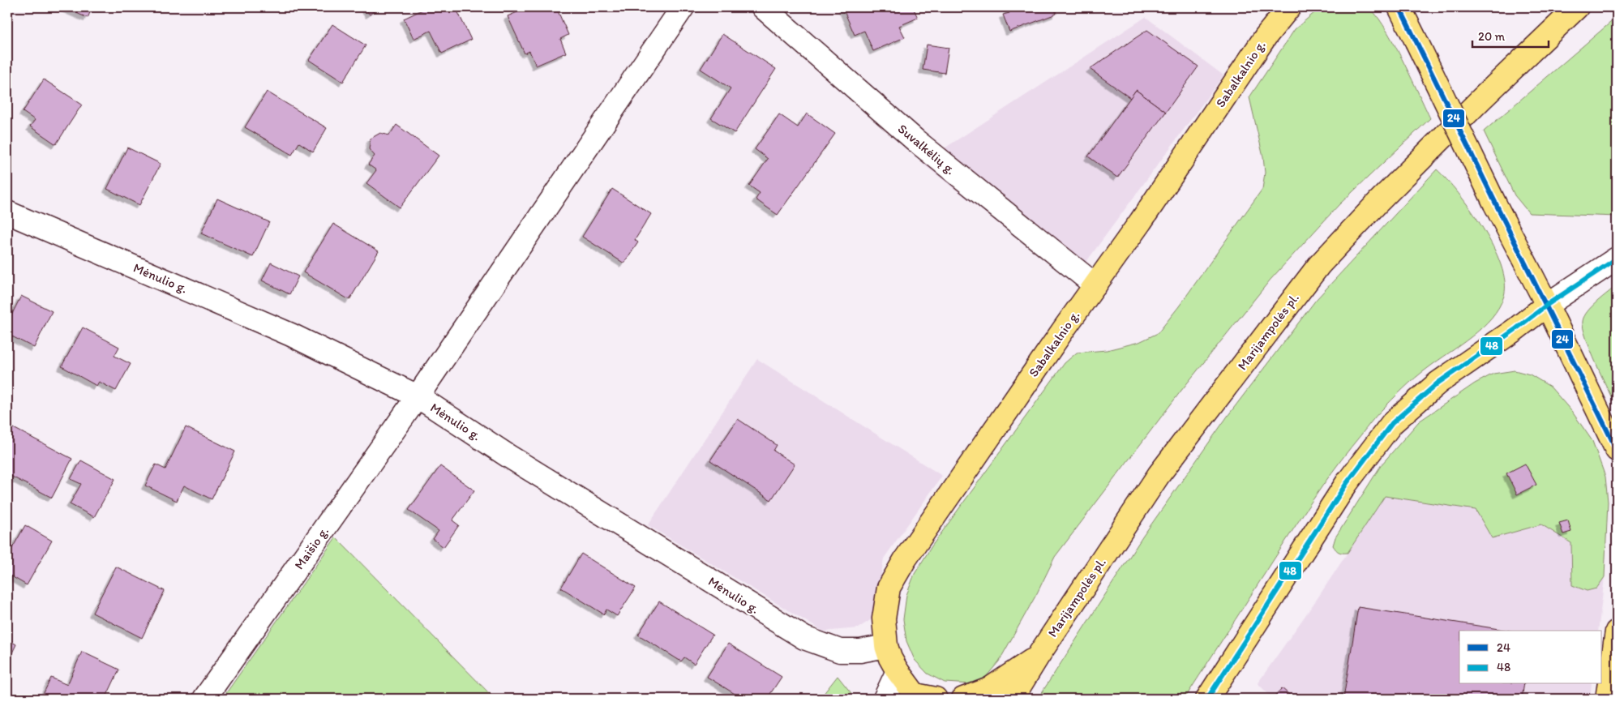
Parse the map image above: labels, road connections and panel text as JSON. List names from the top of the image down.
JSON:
{
  "streets": {
    "main road": ["Sabalkalnio g.", "Marijampolės pl."],
    "street": ["Suvalkėlių g.", "Mėnulio g.", "Maišio g."]
  },
  "crossings": [
    ["Sabalkalnio g.", "Suvalkėlių g."],
    ["Sabalkalnio g.", "Mėnulio g."],
    ["Mėnulio g.", "Maišio g."]
  ],
  "lines": ["transit line 24", "transit line 48"],
  "legend": ["24", "48"],
  "scale_bar": "20 m"
}
